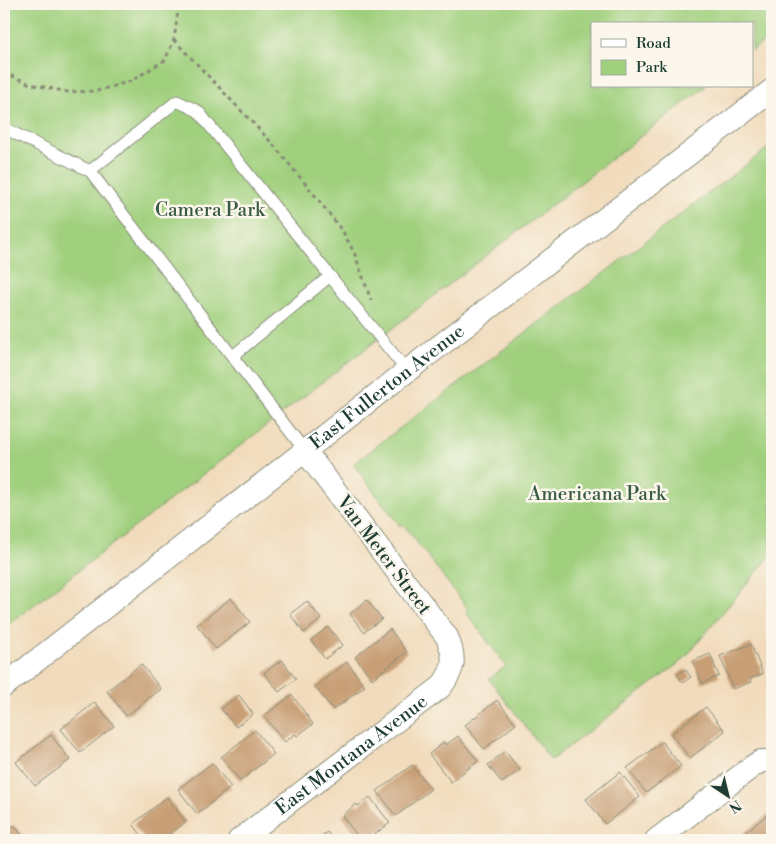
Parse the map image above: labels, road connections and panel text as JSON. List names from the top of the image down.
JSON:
{
  "streets": {
    "street": ["East Fullerton Avenue", "Van Meter Street", "East Montana Avenue"]
  },
  "crossings": [
    ["East Fullerton Avenue", "Van Meter Street"],
    ["Van Meter Street", "East Montana Avenue"]
  ],
  "parks": ["Camera Park", "Americana Park"],
  "legend": ["Road", "Park"],
  "north": "bottom right"
}
